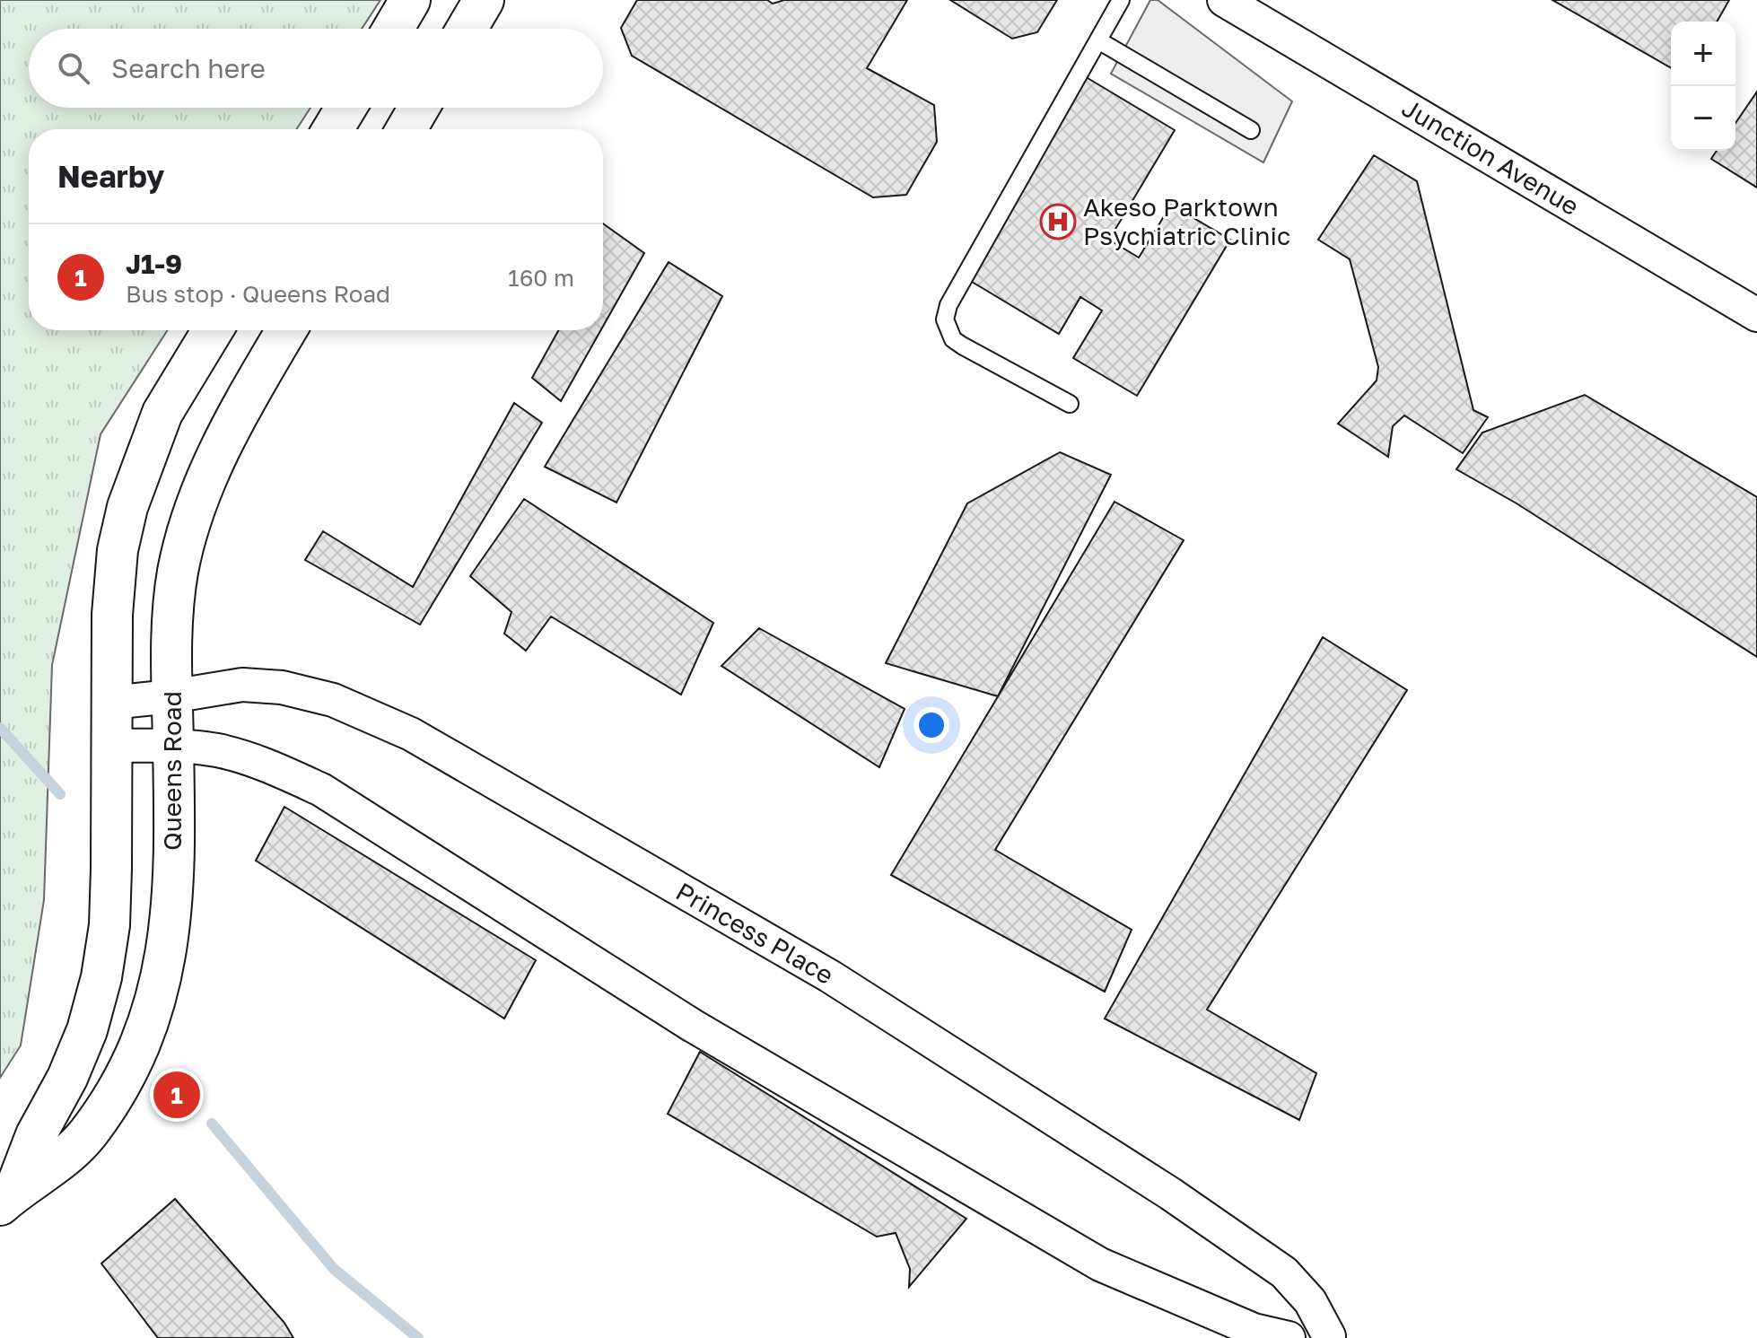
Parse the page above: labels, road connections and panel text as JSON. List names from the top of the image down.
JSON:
{
  "streets": {
    "street": ["Junction Avenue", "Queens Road", "Princess Place"]
  },
  "crossings": [
    ["Queens Road", "Princess Place"]
  ],
  "places": {
    "hospital": ["Akeso Parktown Psychiatric Clinic"]
  },
  "page": {
    "map_buttons": ["+", "−"],
    "search": "Search here",
    "heading": "Nearby",
    "list": [
      {
        "mark": "1",
        "name": "J1-9",
        "note": "Bus stop · Queens Road",
        "value": "160 m"
      }
    ],
    "pins": "1"
  }
}
